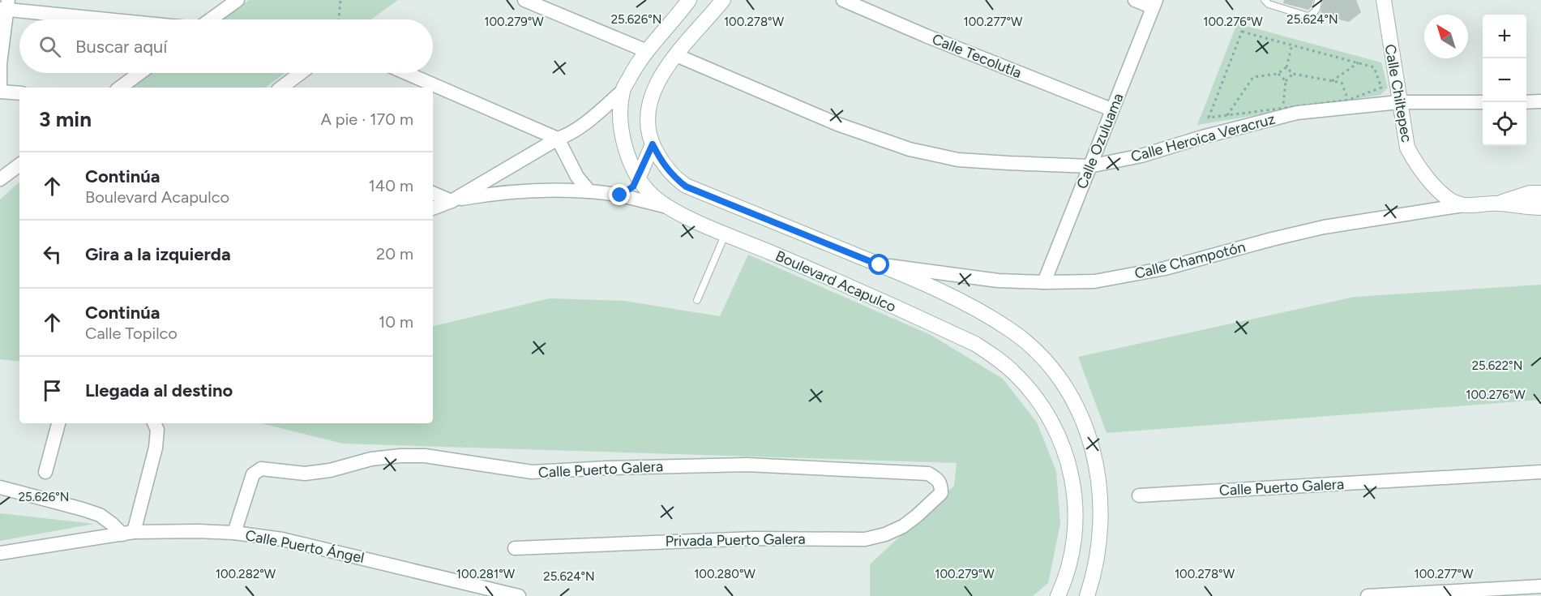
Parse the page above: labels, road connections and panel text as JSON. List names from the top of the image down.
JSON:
{
  "streets": {
    "main road": ["Calle Chiltepec", "Calle Champotón", "Boulevard Acapulco"],
    "street": [
      "Calle Tecolutla",
      "Calle Heroica Veracruz",
      "Calle Ozuluama",
      "Calle Puerto Galera",
      "Privada Puerto Galera",
      "Calle Puerto Ángel"
    ]
  },
  "crossings": [
    ["Calle Tecolutla", "Calle Ozuluama"],
    ["Calle Chiltepec", "Calle Heroica Veracruz"],
    ["Calle Chiltepec", "Calle Champotón"],
    ["Calle Heroica Veracruz", "Calle Ozuluama"],
    ["Calle Heroica Veracruz", "Boulevard Acapulco"],
    ["Calle Ozuluama", "Calle Champotón"],
    ["Calle Champotón", "Boulevard Acapulco"],
    ["Calle Puerto Galera", "Privada Puerto Galera"],
    ["Calle Puerto Galera", "Calle Puerto Ángel"]
  ],
  "north": "top left",
  "page": {
    "map_buttons": ["+", "−"],
    "search": "Buscar aquí",
    "heading": ["3 min", "A pie · 170 m"],
    "list": [
      ["Continúa", "Boulevard Acapulco", "140 m"],
      ["Gira a la izquierda", "20 m"],
      ["Continúa", "Calle Topilco", "10 m"],
      "Llegada al destino"
    ]
  },
  "coordinates": [
    "25.626°N",
    "25.624°N",
    "100.279°W",
    "100.278°W",
    "100.277°W",
    "100.276°W",
    "25.622°N",
    "100.282°W",
    "100.281°W",
    "100.280°W"
  ]
}
